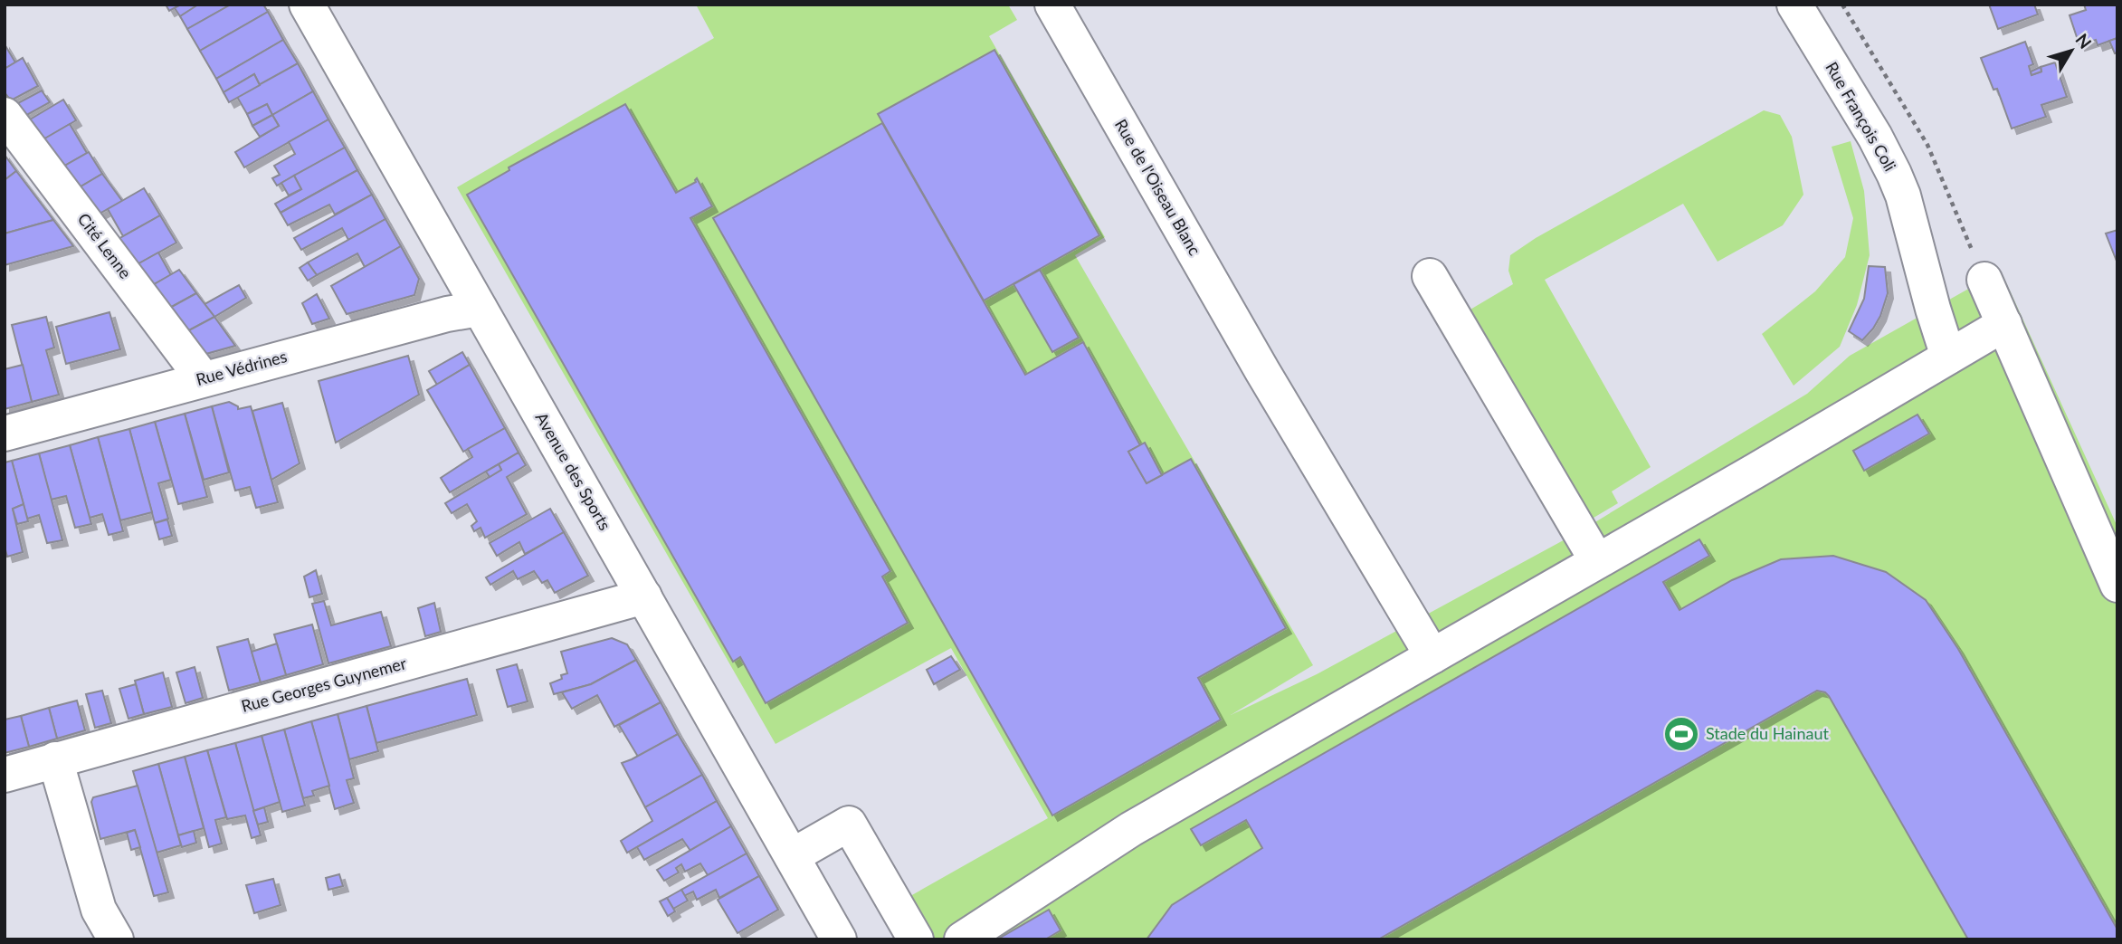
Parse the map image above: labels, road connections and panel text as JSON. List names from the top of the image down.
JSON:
{
  "streets": {
    "street": [
      "Rue François Coli",
      "Rue de l'Oiseau Blanc",
      "Cité Lenne",
      "Rue Védrines",
      "Avenue des Sports",
      "Rue Georges Guynemer"
    ]
  },
  "crossings": [
    ["Cité Lenne", "Rue Védrines"],
    ["Rue Védrines", "Avenue des Sports"],
    ["Avenue des Sports", "Rue Georges Guynemer"]
  ],
  "places": {
    "sports": ["Stade du Hainaut"]
  },
  "north": "top right"
}
